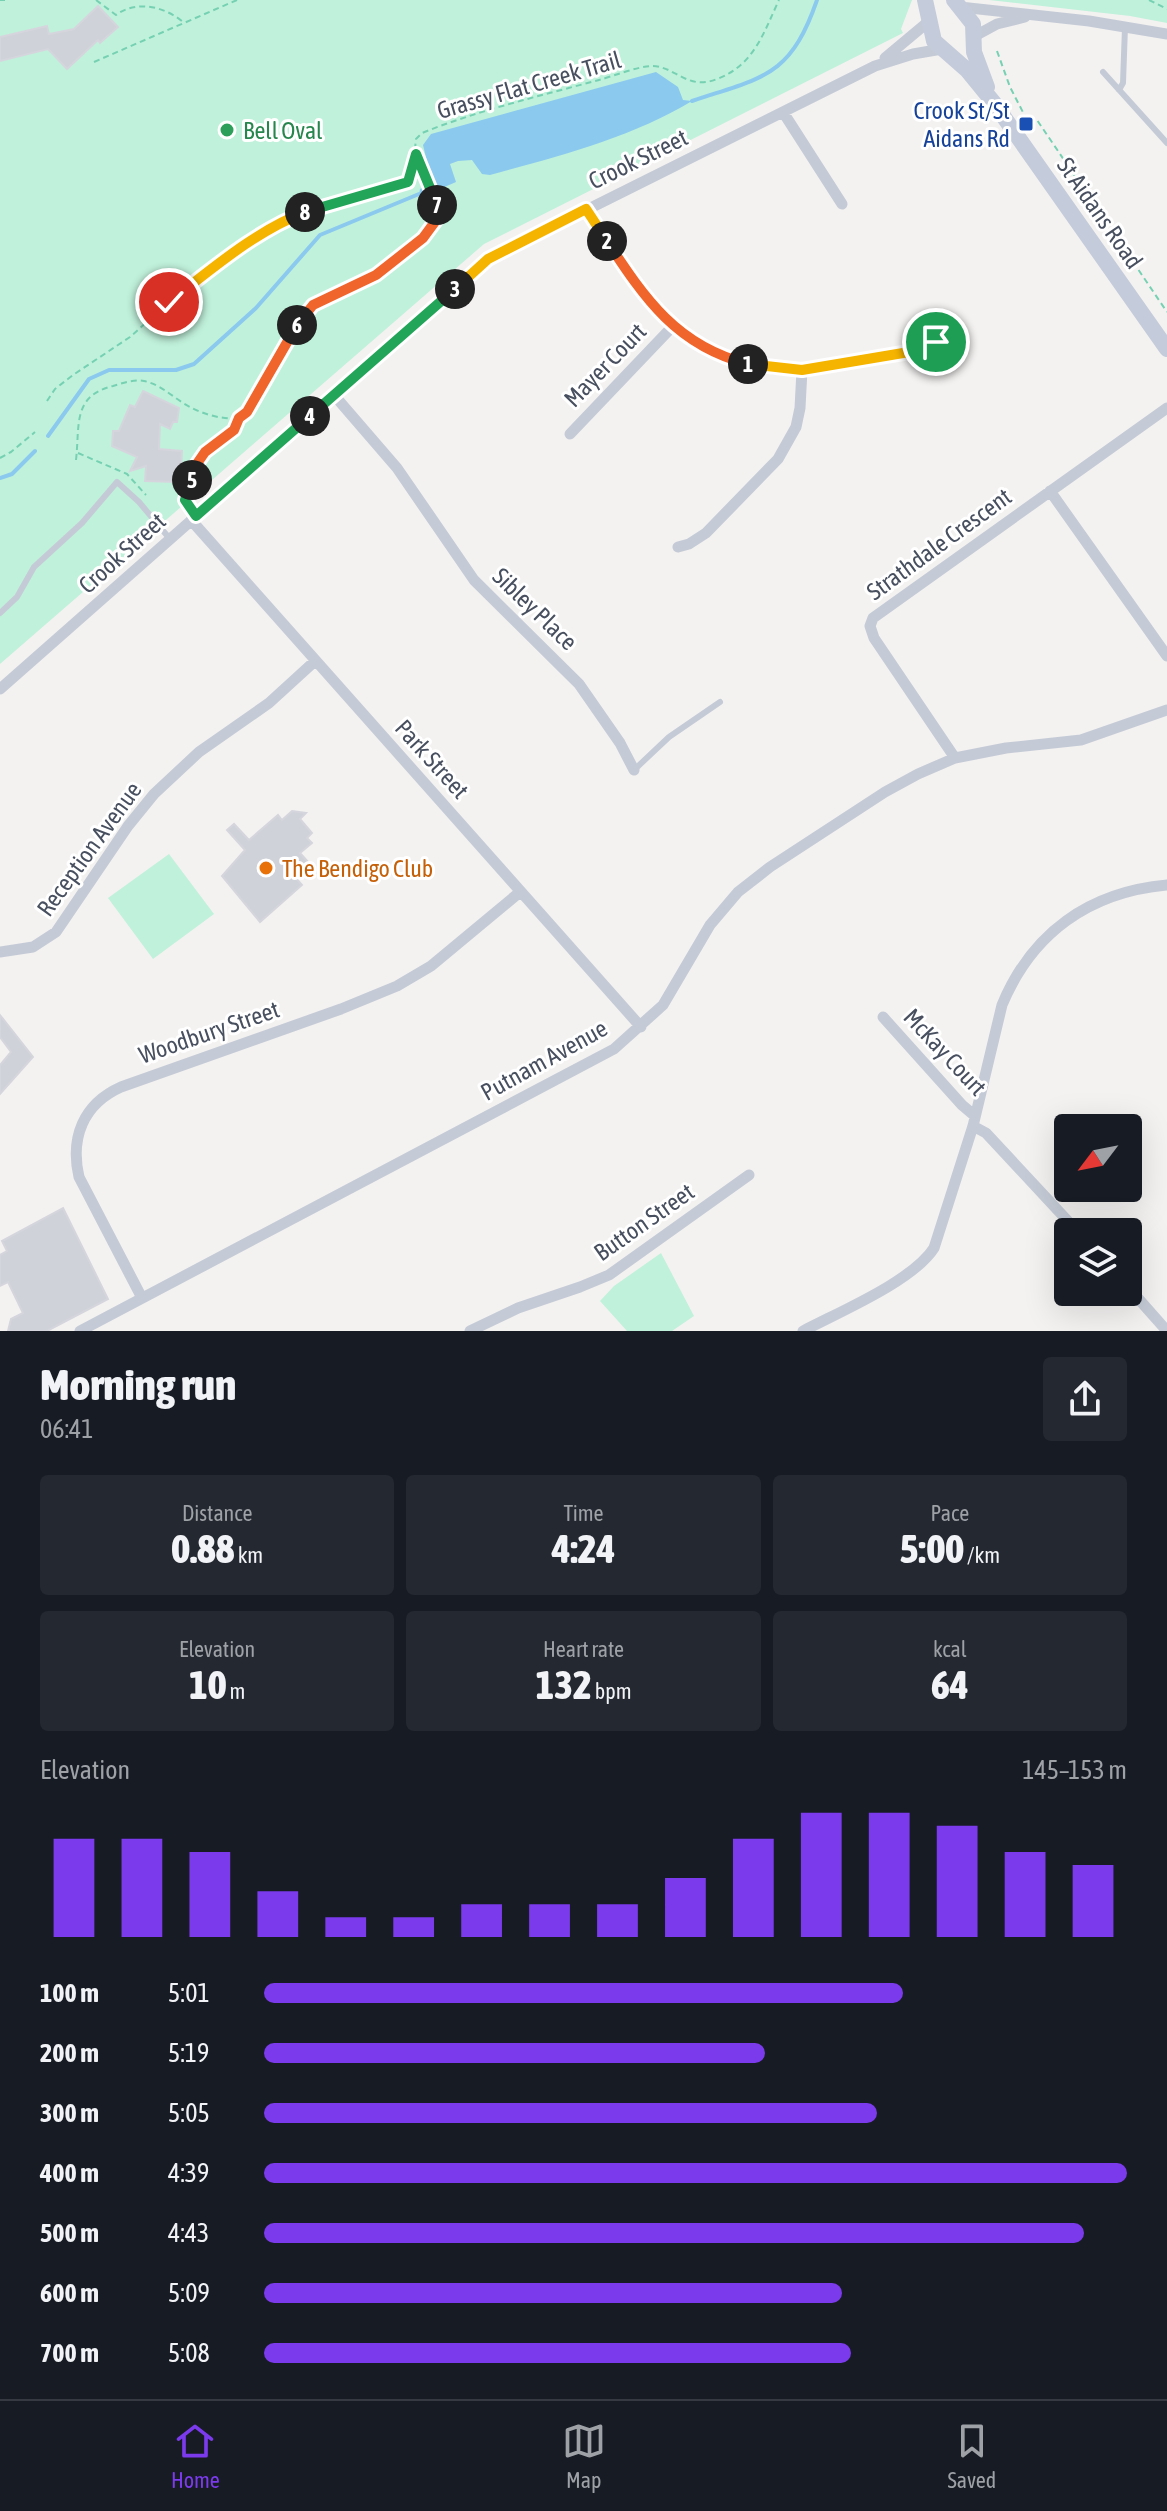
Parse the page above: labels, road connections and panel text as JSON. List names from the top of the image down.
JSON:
{
  "streets": {
    "street": [
      "Crook Street",
      "St Aidans Road",
      "Mayer Court",
      "Strathdale Crescent",
      "Sibley Place",
      "Park Street",
      "Reception Avenue",
      "Woodbury Street",
      "McKay Court",
      "Putnam Avenue",
      "Button Street"
    ],
    "path": ["Grassy Flat Creek Trail"]
  },
  "crossings": [
    ["Crook Street", "St Aidans Road"],
    ["Crook Street", "Sibley Place"],
    ["Crook Street", "Park Street"],
    ["Strathdale Crescent", "Putnam Avenue"],
    ["Park Street", "Reception Avenue"],
    ["Park Street", "Woodbury Street"],
    ["Park Street", "Putnam Avenue"],
    ["Woodbury Street", "Putnam Avenue"]
  ],
  "places": {
    "transit": ["Crook St/St Aidans Rd"],
    "other": ["Bell Oval", "The Bendigo Club"]
  },
  "north": "bottom left",
  "page": {
    "pins": [
      "7",
      "8",
      "2",
      "3",
      "6",
      "1",
      "4",
      "5"
    ],
    "heading": ["Morning run", "06:41"],
    "stats": [
      ["Distance", "0.88 km"],
      ["Time", "4:24"],
      ["Pace", "5:00 /km"],
      ["Elevation", "10 m"],
      ["Heart rate", "132 bpm"],
      ["kcal", "64"]
    ],
    "chart": ["Elevation", "145–153 m"],
    "list": [
      {
        "name": "100 m",
        "note": "5:01"
      },
      {
        "name": "200 m",
        "note": "5:19"
      },
      {
        "name": "300 m",
        "note": "5:05"
      },
      {
        "name": "400 m",
        "note": "4:39"
      },
      {
        "name": "500 m",
        "note": "4:43"
      },
      {
        "name": "600 m",
        "note": "5:09"
      },
      {
        "name": "700 m",
        "note": "5:08"
      }
    ],
    "tabs": ["Home", "Map", "Saved"]
  }
}
